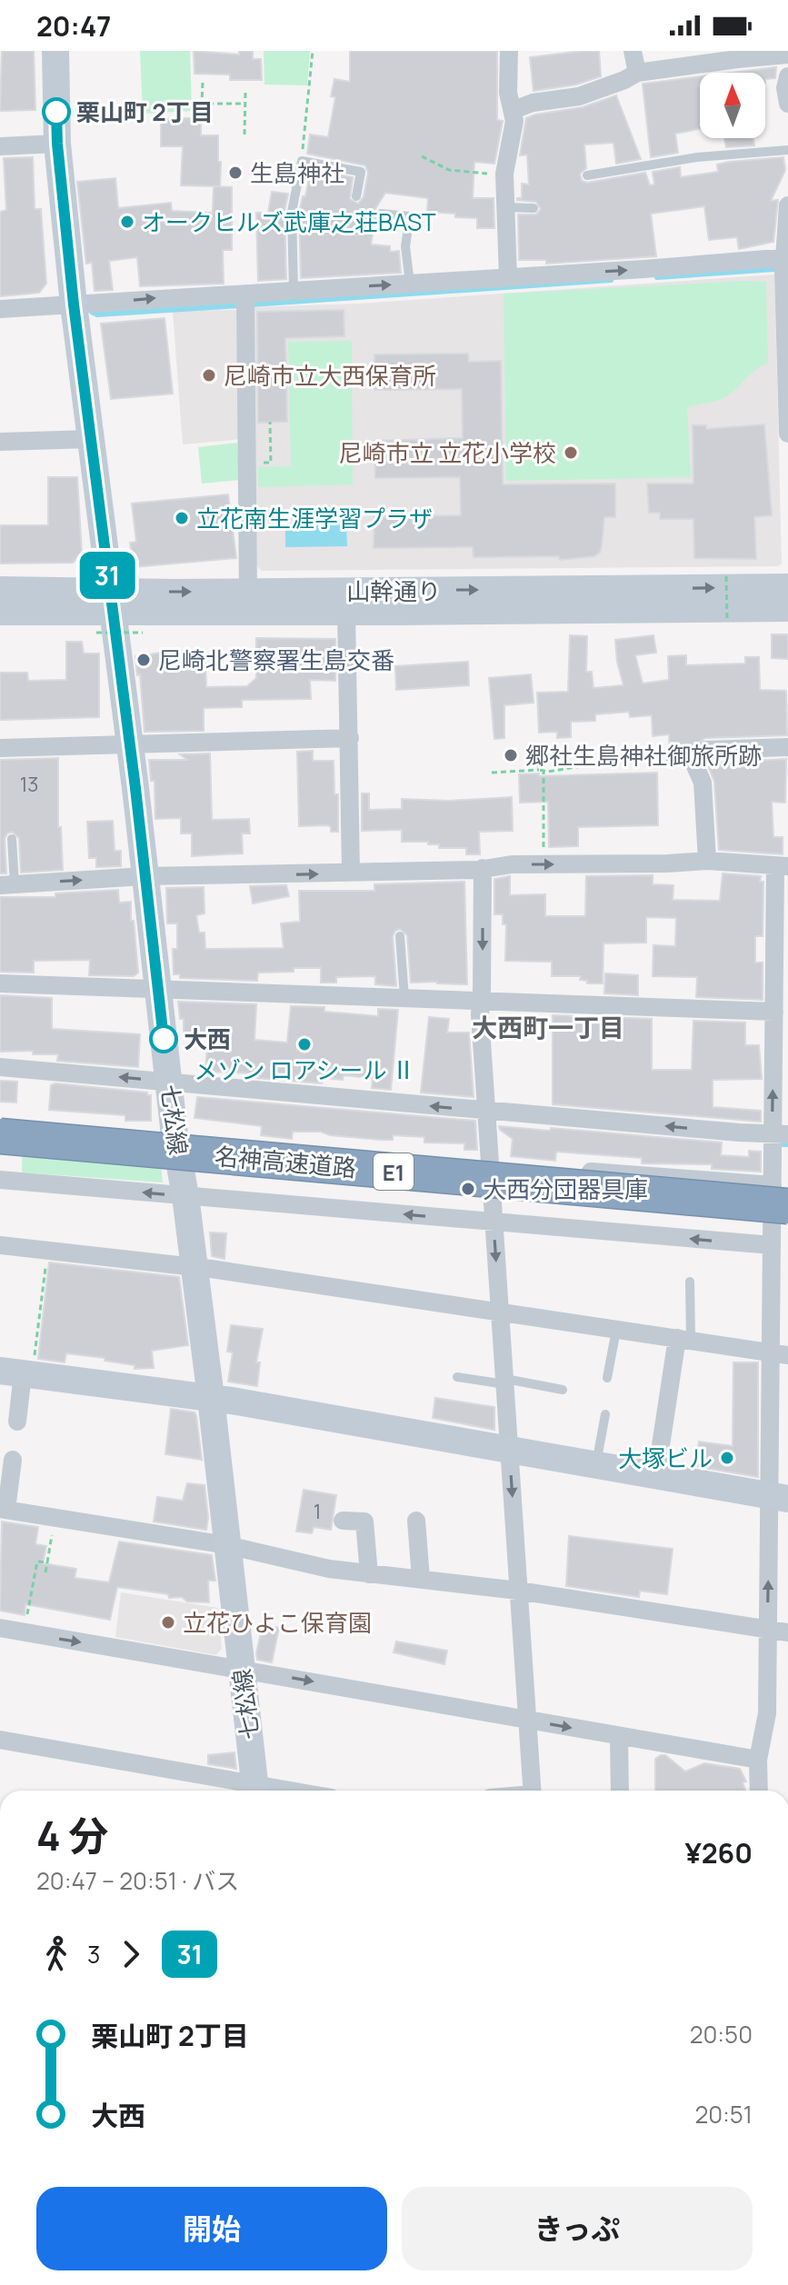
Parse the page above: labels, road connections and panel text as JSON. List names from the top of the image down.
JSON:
{
  "streets": {
    "highway": ["名神高速道路", "E1"],
    "street": ["山幹通り", "七松線"]
  },
  "crossings": [
    ["山幹通り", "七松線"]
  ],
  "districts": ["大西町一丁目"],
  "places": [
    "栗山町 2丁目",
    "生島神社",
    "オークヒルズ武庫之荘BAST",
    "尼崎市立大西保育所",
    "尼崎市立 立花小学校",
    "立花南生涯学習プラザ",
    "尼崎北警察署生島交番",
    "郷社生島神社御旅所跡",
    "大西",
    "メゾン ロアシール Ⅱ",
    "大西分団器具庫",
    "大塚ビル",
    "立花ひよこ保育園"
  ],
  "lines": ["bus line 31"],
  "house_numbers": ["13", "1"],
  "north": "top",
  "page": {
    "status": "20:47",
    "on_map": "31",
    "heading": ["4 分", "20:47 – 20:51 · バス", "¥260"],
    "legs": ["3", "31"],
    "list": [
      {
        "name": "栗山町 2丁目",
        "value": "20:50"
      },
      {
        "name": "大西",
        "value": "20:51"
      }
    ],
    "buttons": ["開始", "きっぷ"]
  }
}
